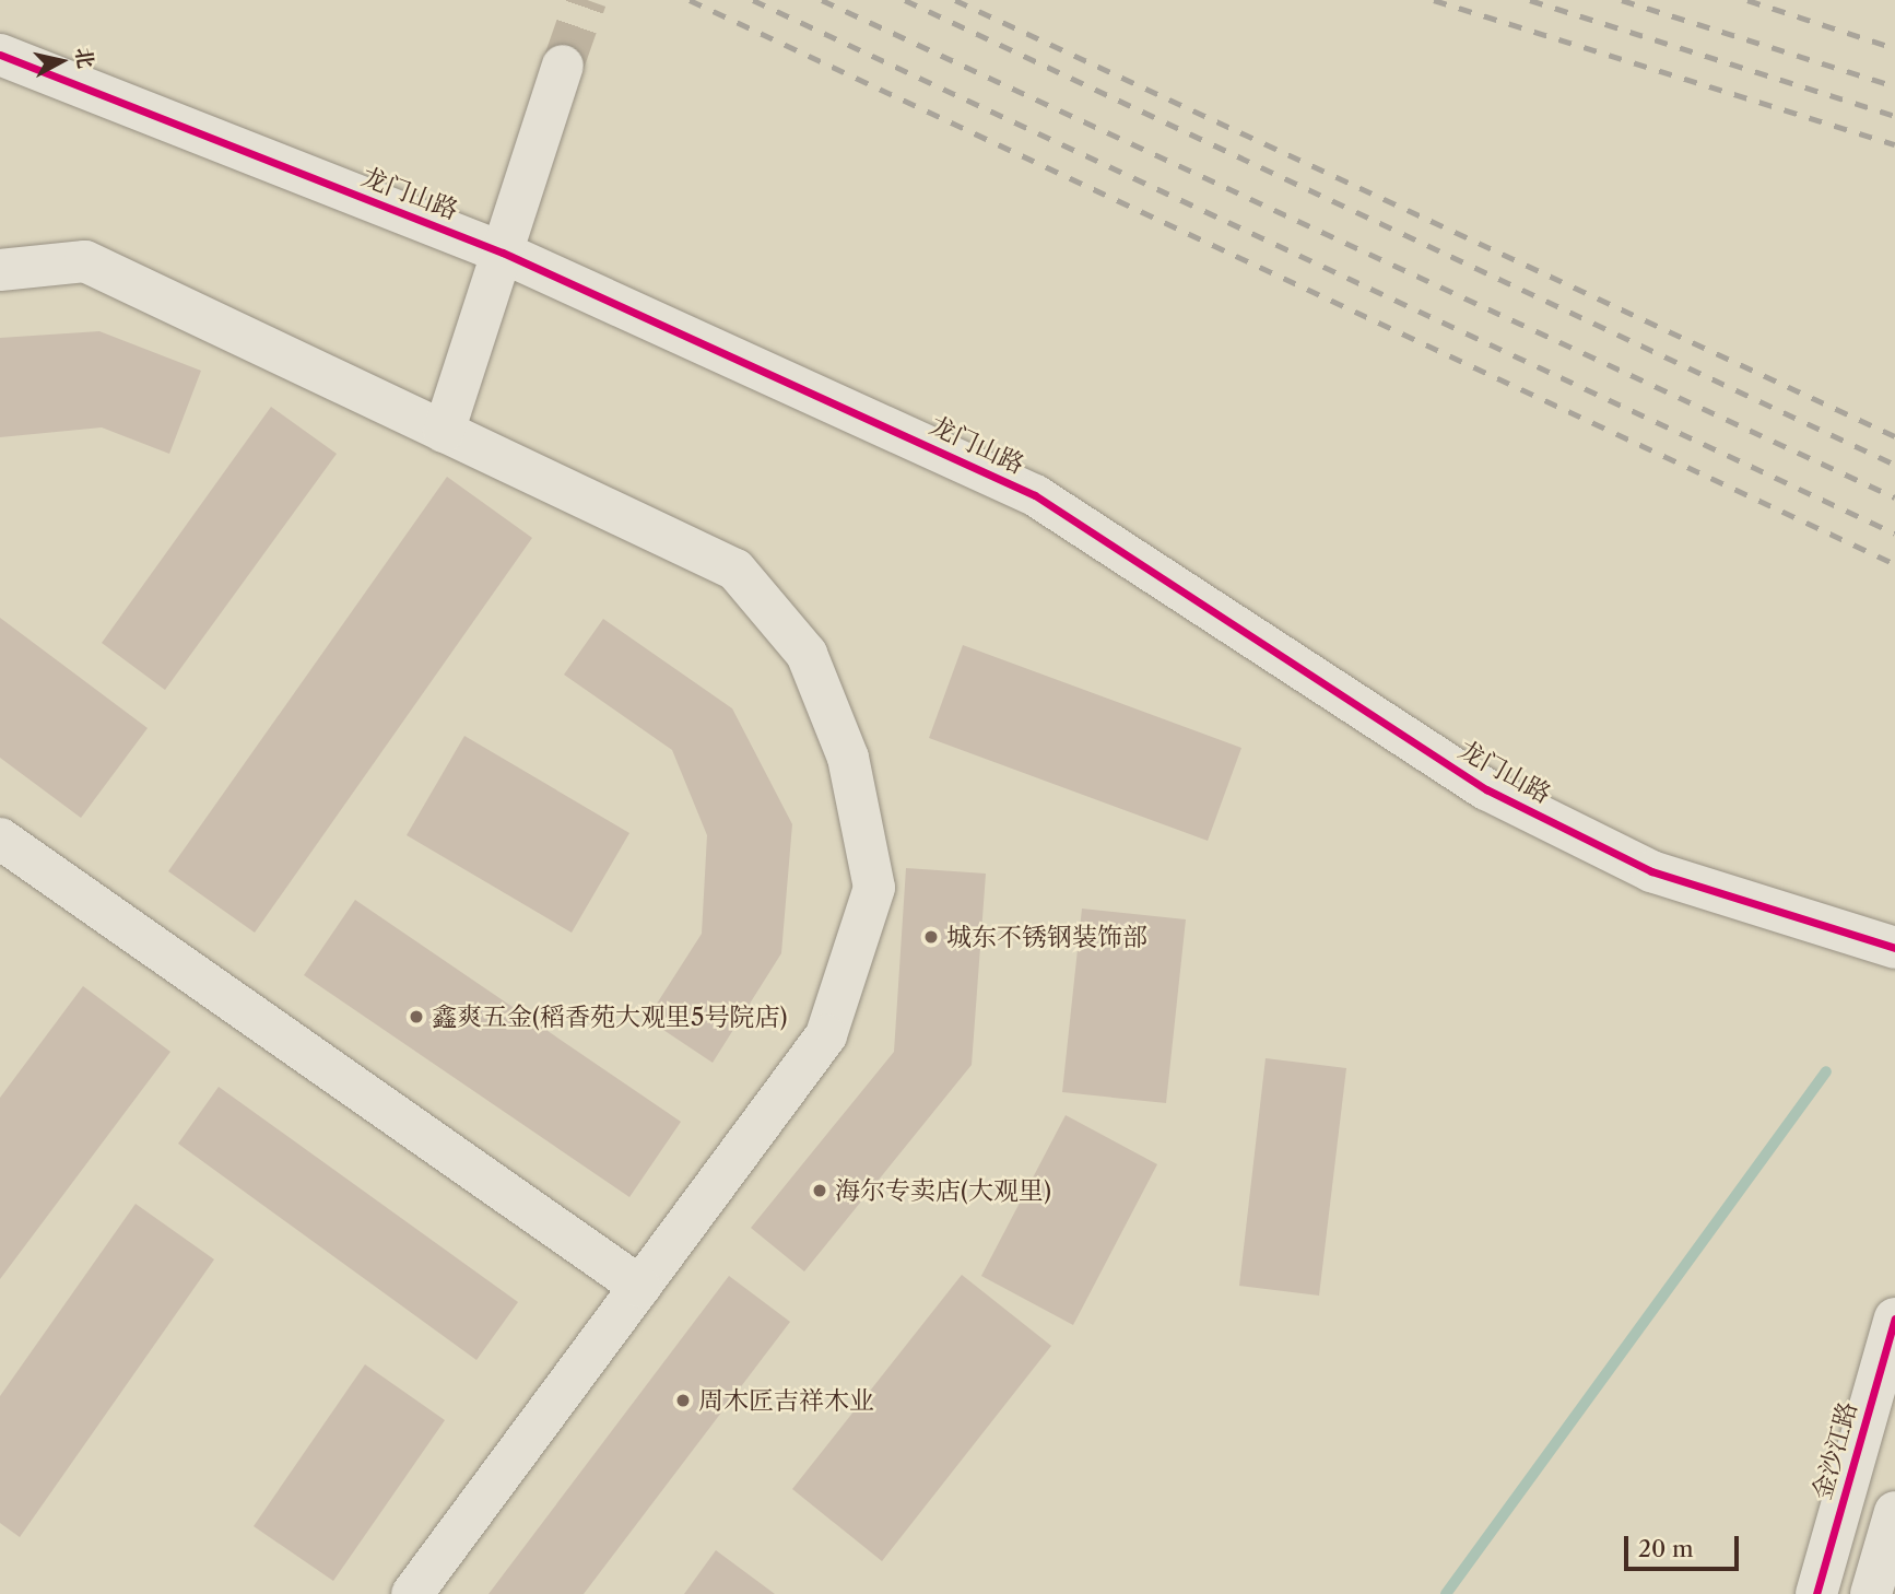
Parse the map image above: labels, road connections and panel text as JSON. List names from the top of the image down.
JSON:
{
  "streets": {
    "street": ["龙门山路", "金沙江路"]
  },
  "places": [
    "城东不锈钢装饰部",
    "鑫爽五金(稻香苑大观里5号院店)",
    "海尔专卖店(大观里)",
    "周木匠吉祥木业"
  ],
  "scale_bar": "20 m",
  "north": "right"
}
